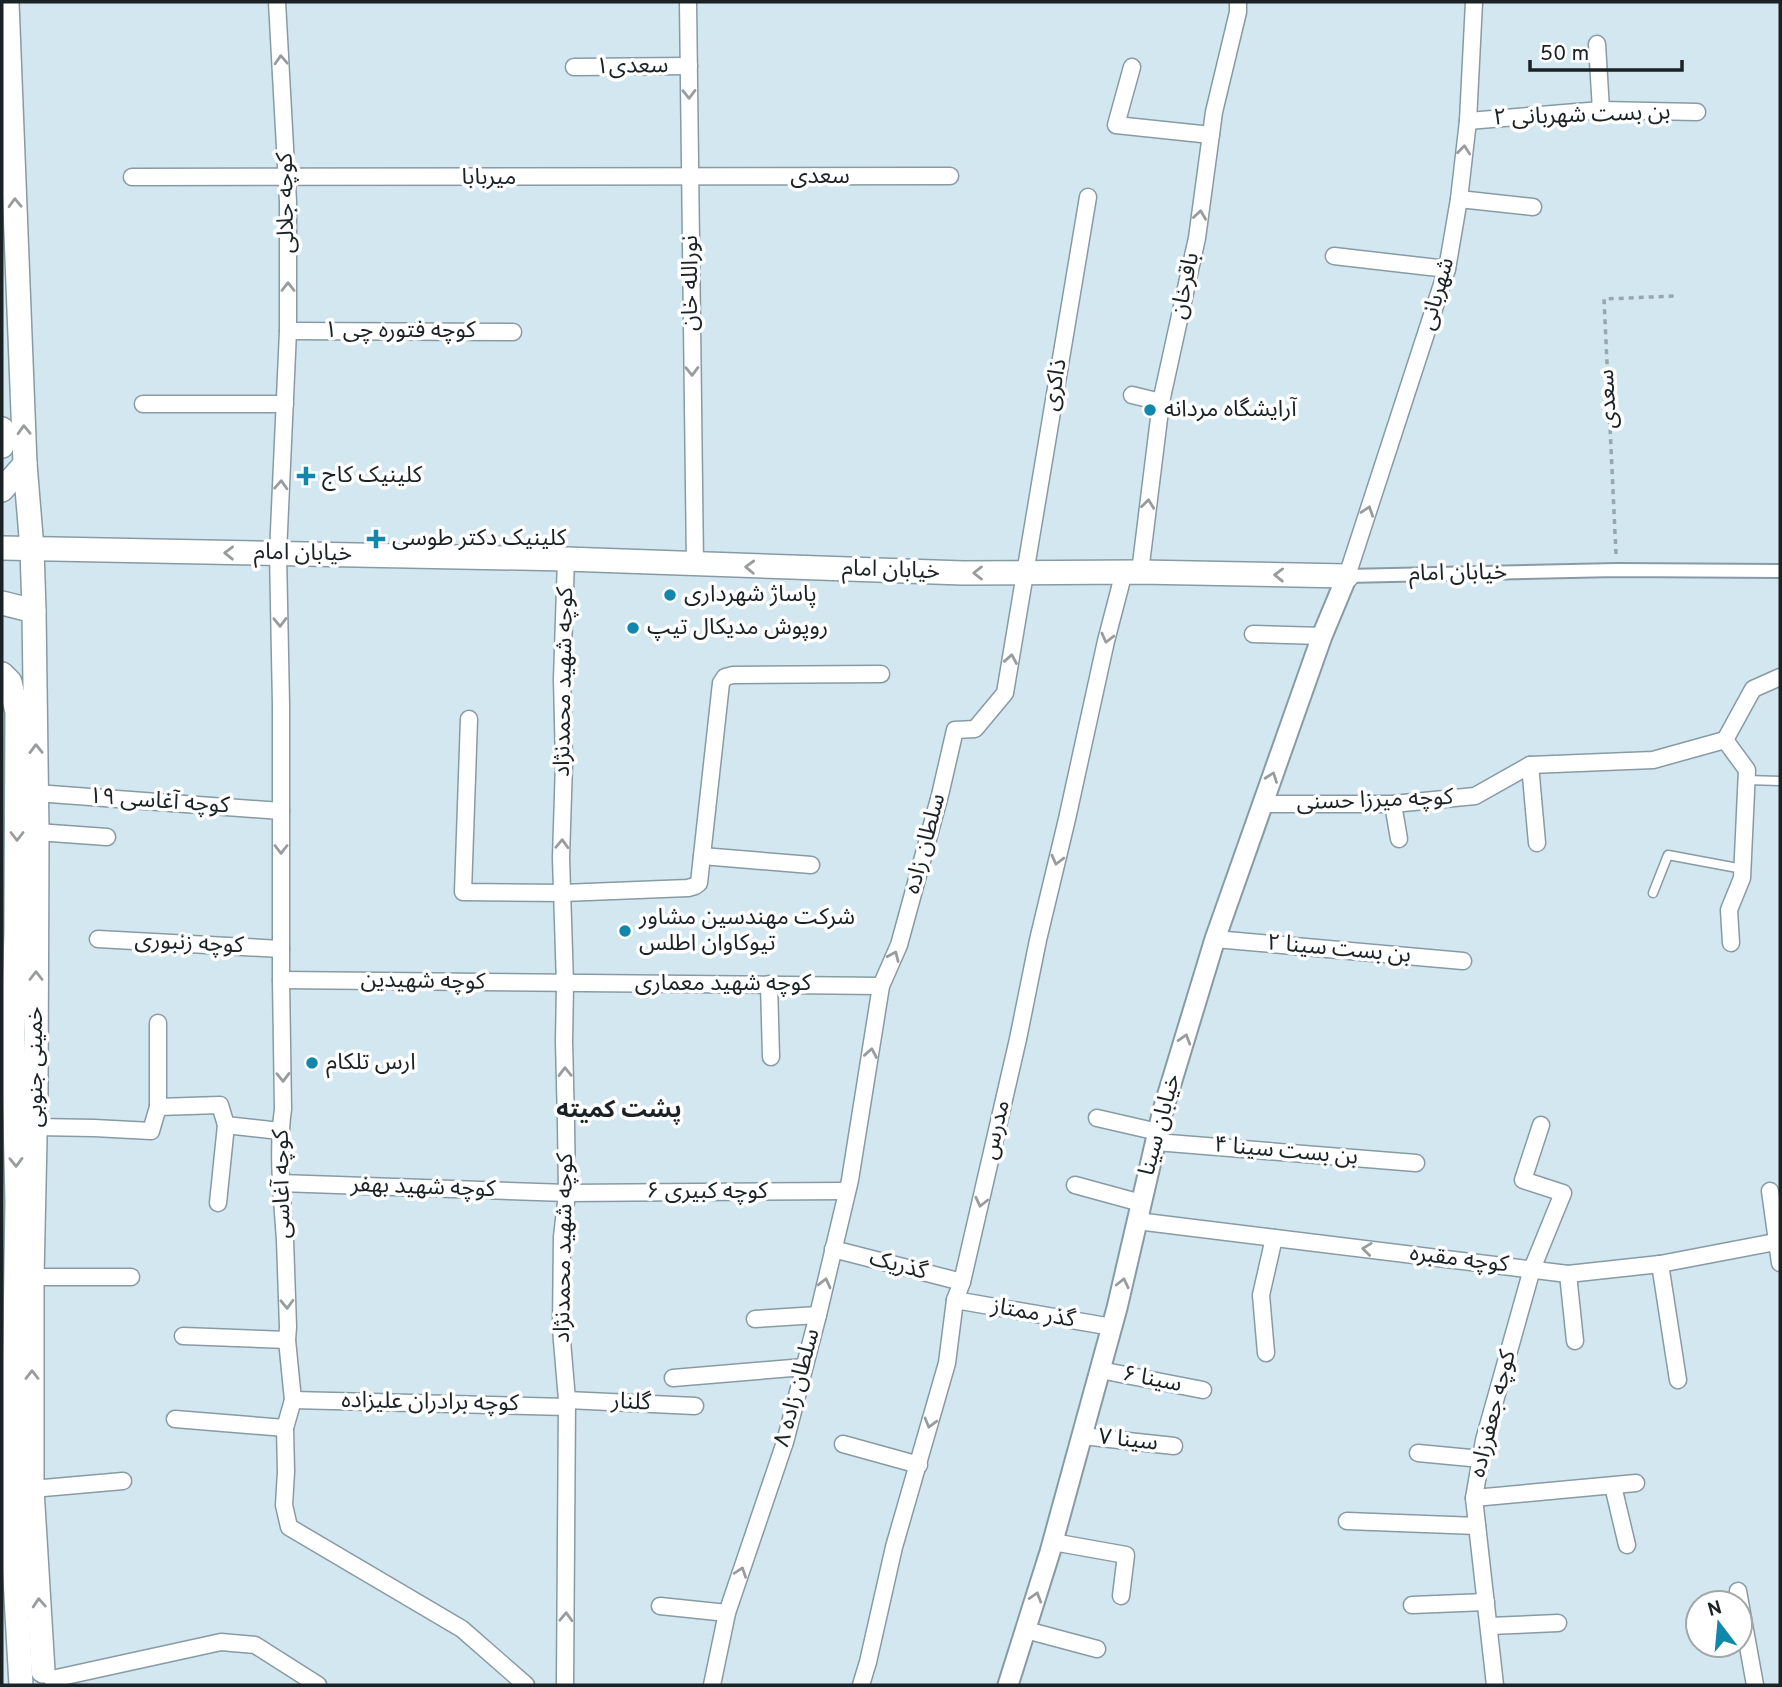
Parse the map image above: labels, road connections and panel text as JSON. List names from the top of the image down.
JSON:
{
  "streets": {
    "main road": ["خیابان امام", "خمینی جنوبی"],
    "street": [
      "سعدی۱",
      "بن بست شهربانی ۲",
      "سعدی",
      "میربابا",
      "کوچه جلالی",
      "نورالله خان",
      "باقرخان",
      "شهربانی",
      "کوچه فتوره چی ۱",
      "ذاکری",
      "کوچه شهید محمدنژاد",
      "کوچه میرزا حسنی",
      "کوچه آغاسی ۱۹",
      "سلطان زاده",
      "کوچه زنبوری",
      "بن بست سینا ۲",
      "کوچه شهیدین",
      "کوچه شهید معماری",
      "خیابان سینا",
      "مدرس",
      "بن بست سینا ۴",
      "کوچه آغاسی",
      "کوچه شهید بهفر",
      "کوچه کبیری ۶",
      "کوچه مقبره",
      "گذریک",
      "گذر ممتاز",
      "سینا ۶",
      "سلطان زاده ۸",
      "کوچه برادران علیزاده",
      "گلنار",
      "کوچه جعفرزاده",
      "سینا ۷"
    ]
  },
  "crossings": [
    ["سعدی۱", "نورالله خان"],
    ["بن بست شهربانی ۲", "شهربانی"],
    ["سعدی", "میربابا"],
    ["سعدی", "نورالله خان"],
    ["سعدی", "خیابان امام"],
    ["میربابا", "کوچه جلالی"],
    ["میربابا", "نورالله خان"],
    ["کوچه جلالی", "کوچه فتوره چی ۱"],
    ["کوچه جلالی", "خیابان امام"],
    ["کوچه جلالی", "کوچه آغاسی"],
    ["نورالله خان", "خیابان امام"],
    ["باقرخان", "خیابان امام"],
    ["باقرخان", "مدرس"],
    ["شهربانی", "خیابان امام"],
    ["شهربانی", "خیابان سینا"],
    ["ذاکری", "خیابان امام"],
    ["ذاکری", "سلطان زاده"],
    ["خیابان امام", "کوچه شهید محمدنژاد"],
    ["خیابان امام", "خمینی جنوبی"],
    ["خیابان امام", "خیابان سینا"],
    ["خیابان امام", "مدرس"],
    ["خیابان امام", "کوچه آغاسی"],
    ["کوچه شهید محمدنژاد", "کوچه شهیدین"],
    ["کوچه شهید محمدنژاد", "کوچه شهید معماری"],
    ["کوچه شهید محمدنژاد", "کوچه شهید بهفر"],
    ["کوچه شهید محمدنژاد", "کوچه کبیری ۶"],
    ["کوچه شهید محمدنژاد", "کوچه برادران علیزاده"],
    ["کوچه شهید محمدنژاد", "گلنار"],
    ["کوچه میرزا حسنی", "خیابان سینا"],
    ["کوچه آغاسی ۱۹", "خمینی جنوبی"],
    ["کوچه آغاسی ۱۹", "کوچه آغاسی"],
    ["سلطان زاده", "کوچه شهید معماری"],
    ["سلطان زاده", "سلطان زاده ۸"],
    ["کوچه زنبوری", "کوچه آغاسی"],
    ["بن بست سینا ۲", "خیابان سینا"],
    ["کوچه شهیدین", "کوچه شهید معماری"],
    ["کوچه شهیدین", "کوچه آغاسی"],
    ["خیابان سینا", "بن بست سینا ۴"],
    ["خیابان سینا", "کوچه مقبره"],
    ["خیابان سینا", "گذر ممتاز"],
    ["خیابان سینا", "سینا ۶"],
    ["خیابان سینا", "سینا ۷"],
    ["مدرس", "گذریک"],
    ["مدرس", "گذر ممتاز"],
    ["کوچه آغاسی", "کوچه شهید بهفر"],
    ["کوچه آغاسی", "کوچه برادران علیزاده"],
    ["کوچه شهید بهفر", "کوچه کبیری ۶"],
    ["کوچه کبیری ۶", "سلطان زاده ۸"],
    ["کوچه مقبره", "کوچه جعفرزاده"],
    ["گذریک", "سلطان زاده ۸"],
    ["کوچه برادران علیزاده", "گلنار"]
  ],
  "one_way": [
    "کوچه جلالی",
    "نورالله خان",
    "باقرخان",
    "شهربانی",
    "خیابان امام",
    "کوچه شهید محمدنژاد",
    "سلطان زاده",
    "خیابان سینا",
    "مدرس",
    "کوچه آغاسی",
    "کوچه مقبره",
    "سلطان زاده ۸"
  ],
  "districts": ["پشت کمیته"],
  "places": {
    "other": [
      "آرایشگاه مردانه",
      "پاساژ شهرداری",
      "روپوش مدیکال تیپ",
      "شرکت مهندسین مشاور تیوکاوان اطلس",
      "ارس تلکام"
    ],
    "health": ["کلینیک کاج", "کلینیک دکتر طوسی"]
  },
  "scale_bar": "50 m",
  "north": "top"
}
